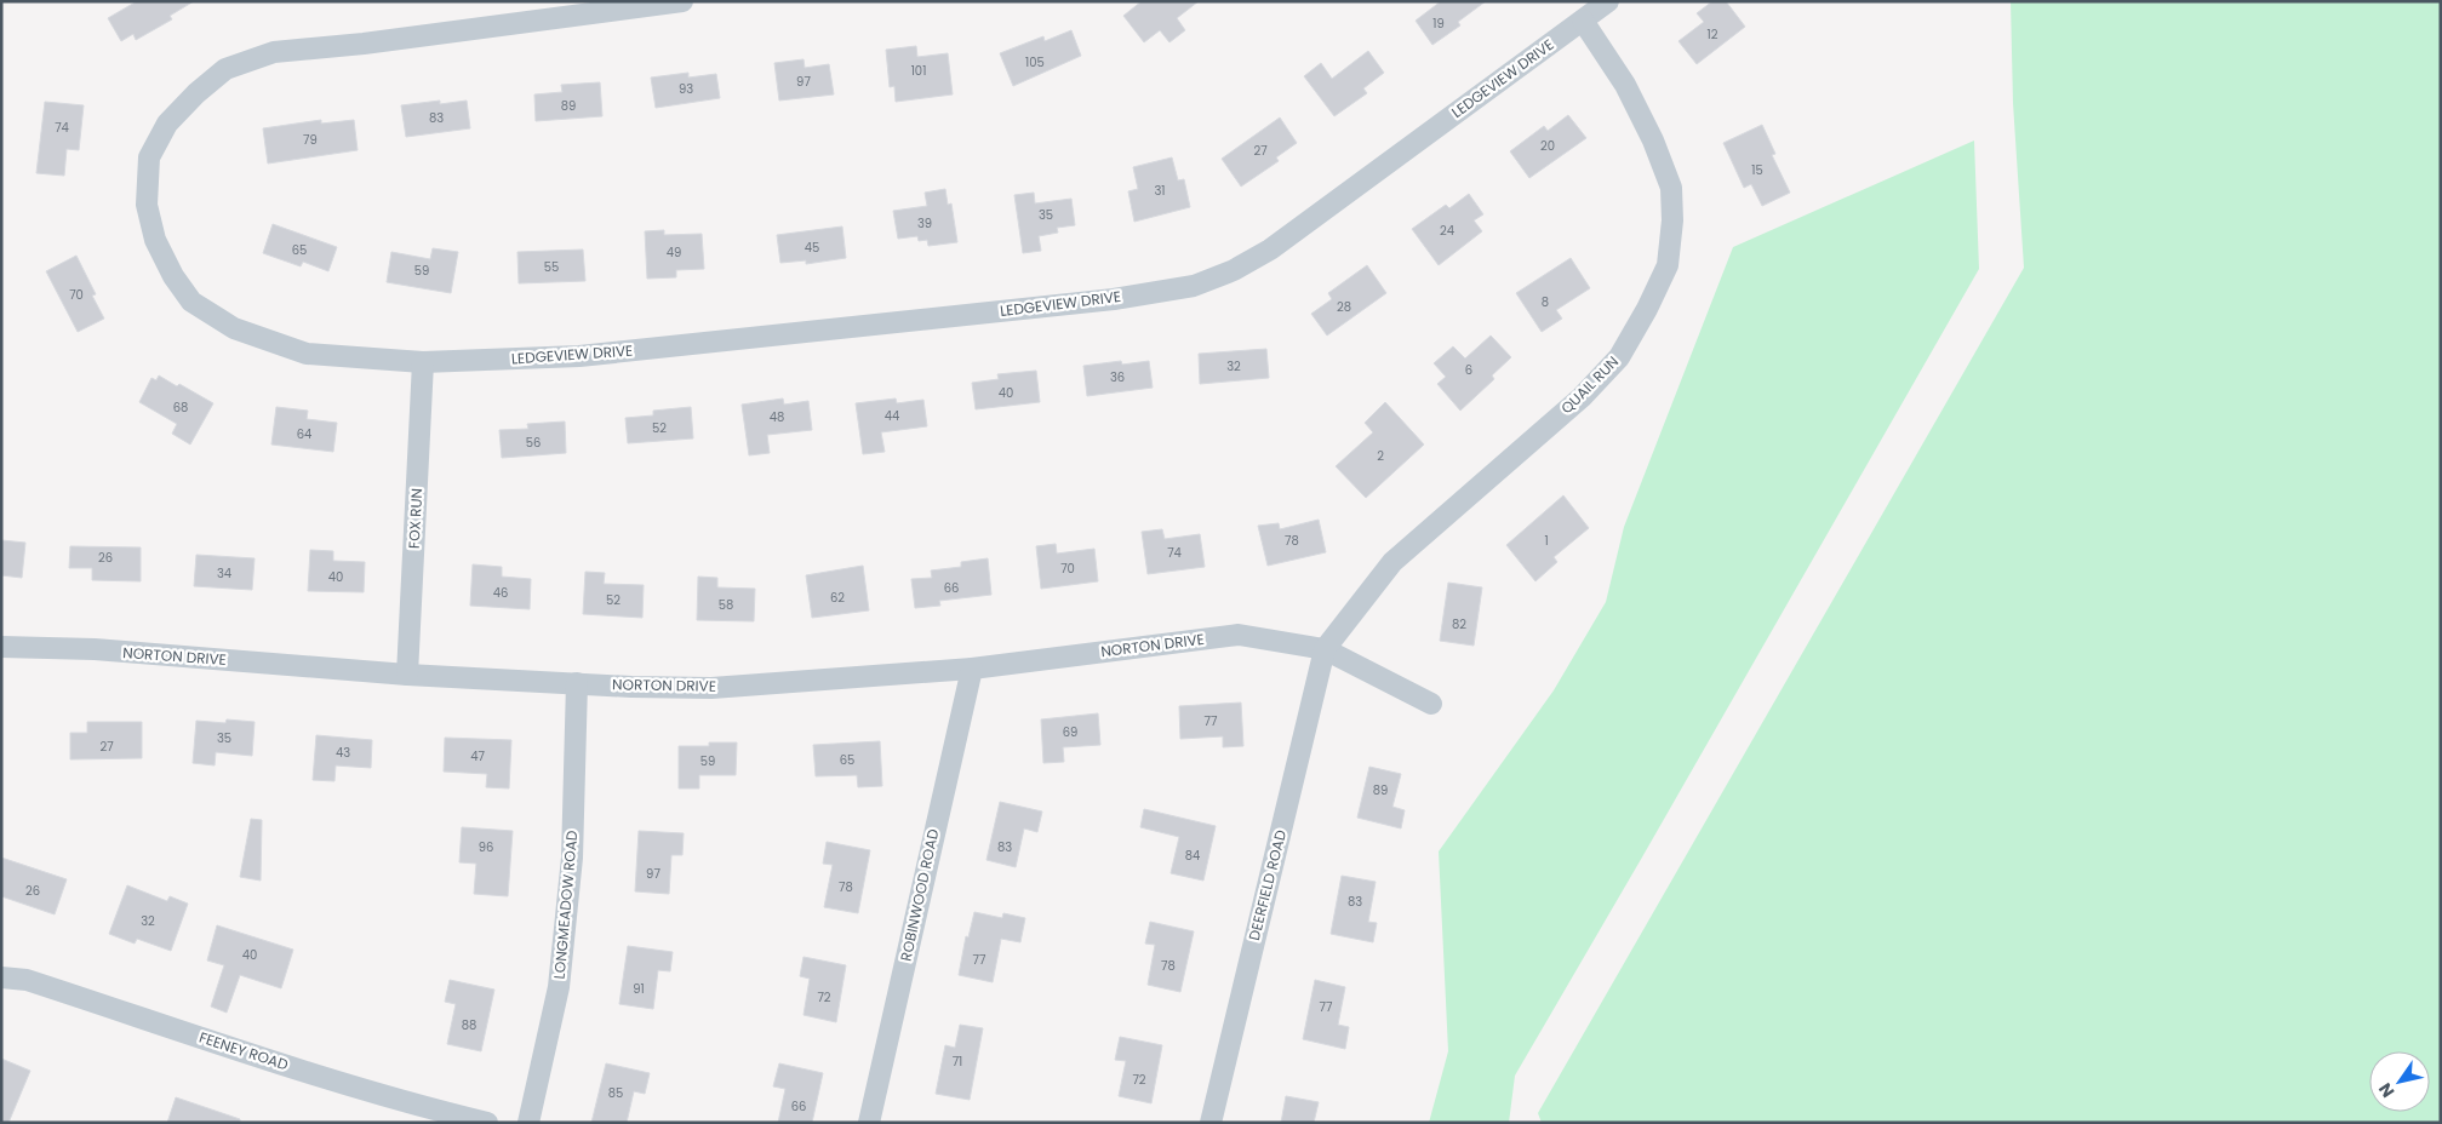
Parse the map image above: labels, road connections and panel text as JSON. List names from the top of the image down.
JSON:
{
  "streets": {
    "street": [
      "LEDGEVIEW DRIVE",
      "QUAIL RUN",
      "FOX RUN",
      "NORTON DRIVE",
      "DEERFIELD ROAD",
      "ROBINWOOD ROAD",
      "LONGMEADOW ROAD",
      "FEENEY ROAD"
    ]
  },
  "crossings": [
    ["LEDGEVIEW DRIVE", "QUAIL RUN"],
    ["LEDGEVIEW DRIVE", "FOX RUN"],
    ["QUAIL RUN", "NORTON DRIVE"],
    ["QUAIL RUN", "DEERFIELD ROAD"],
    ["FOX RUN", "NORTON DRIVE"],
    ["NORTON DRIVE", "DEERFIELD ROAD"],
    ["NORTON DRIVE", "ROBINWOOD ROAD"],
    ["NORTON DRIVE", "LONGMEADOW ROAD"]
  ],
  "house_numbers": [
    "19",
    "12",
    "105",
    "101",
    "97",
    "93",
    "89",
    "83",
    "74",
    "79",
    "20",
    "27",
    "15",
    "31",
    "35",
    "39",
    "24",
    "45",
    "65",
    "49",
    "55",
    "59",
    "70",
    "8",
    "28",
    "32",
    "6",
    "36",
    "40",
    "68",
    "44",
    "48",
    "52",
    "64",
    "56",
    "2",
    "78",
    "1",
    "74",
    "26",
    "70",
    "34",
    "40",
    "66",
    "46",
    "62",
    "52",
    "58",
    "82",
    "77",
    "69",
    "35",
    "27",
    "43",
    "47",
    "65",
    "59",
    "89",
    "96",
    "83",
    "84",
    "97",
    "78",
    "26",
    "83",
    "32",
    "40",
    "77",
    "78",
    "91",
    "72",
    "77",
    "88",
    "71",
    "72",
    "85",
    "66"
  ],
  "north": "bottom left"
}
